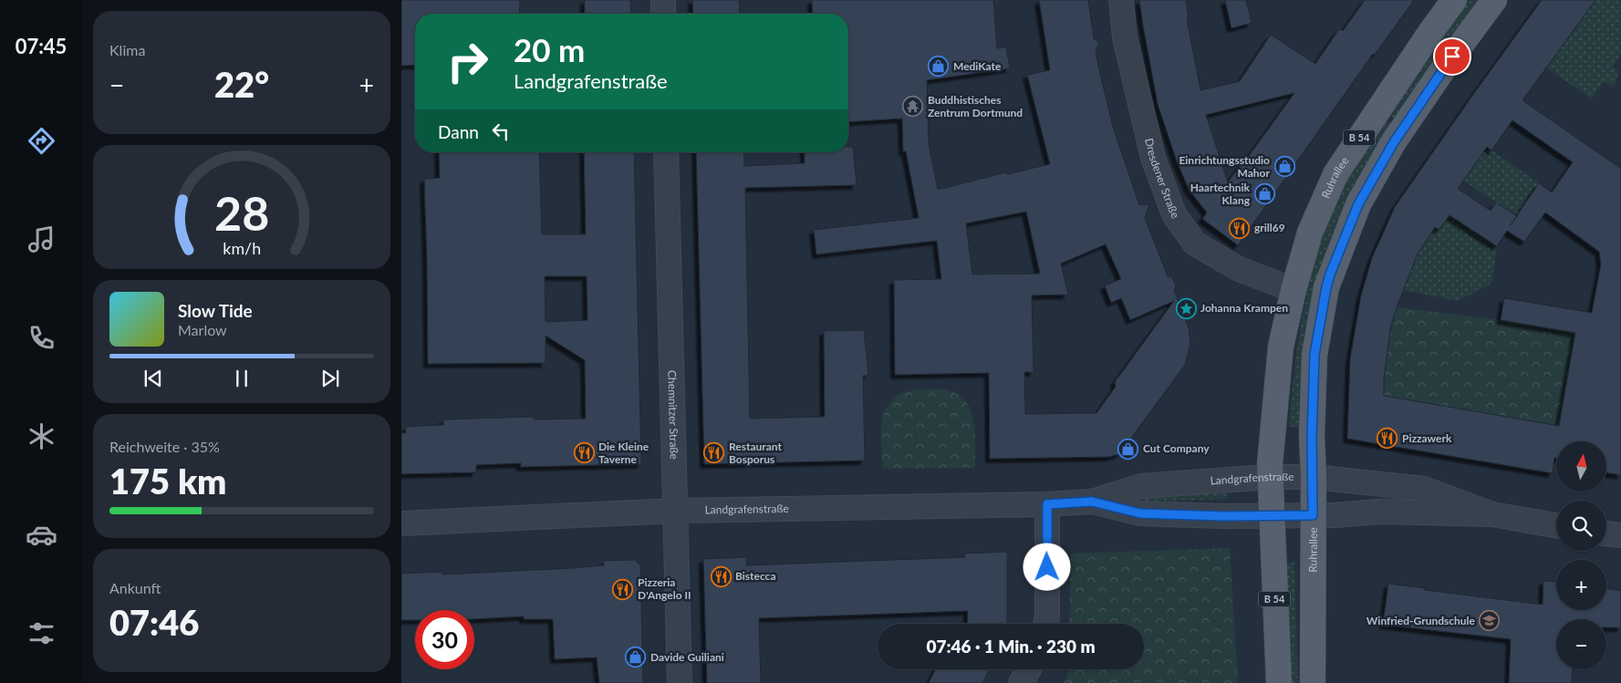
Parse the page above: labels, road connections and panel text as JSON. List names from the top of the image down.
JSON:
{
  "streets": {
    "main road": ["B 54", "Ruhrallee"],
    "street": ["Dresdener Straße", "Chemnitzer Straße", "Landgrafenstraße"]
  },
  "crossings": [
    ["Dresdener Straße", "Ruhrallee"],
    ["Ruhrallee", "Landgrafenstraße"],
    ["Chemnitzer Straße", "Landgrafenstraße"]
  ],
  "places": {
    "shop": [
      "MediKate",
      "Einrichtungsstudio Mahor",
      "Haartechnik Klang",
      "Cut Company",
      "Davide Guiliani"
    ],
    "temple": ["Buddhistisches Zentrum Dortmund"],
    "restaurant": [
      "grill69",
      "Pizzawerk",
      "Die Kleine Taverne",
      "Restaurant Bosporus",
      "Bistecca",
      "Pizzeria D'Angelo II"
    ],
    "place": ["Johanna Krampen"],
    "school or university": ["Winfried-Grundschule"]
  },
  "north": "top",
  "page": {
    "tabs": "07:45",
    "tile": [
      "Klima",
      ["Reichweite · 35%", "175 km"],
      ["Ankunft", "07:46"]
    ],
    "turn": ["20 m", "Landgrafenstraße"],
    "heat": ["−", "22°", "+"],
    "then": "Dann",
    "song": ["Slow Tide", "Marlow"],
    "map_buttons": ["+", "−"],
    "limit": "30",
    "trip": "07:46 · 1 Min. · 230 m",
    "gauge": ["28", "km/h"]
  }
}
